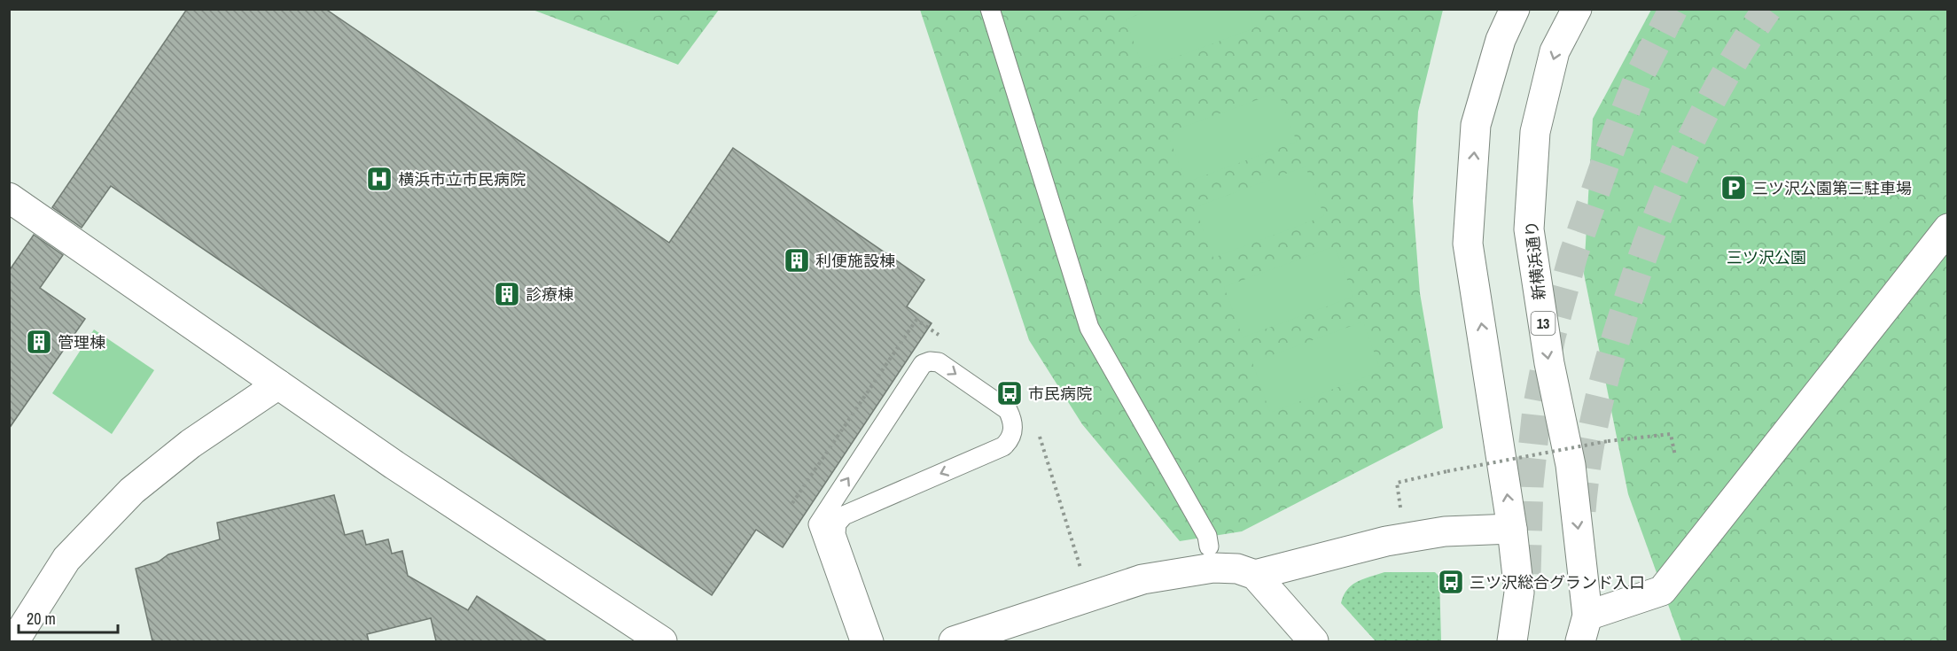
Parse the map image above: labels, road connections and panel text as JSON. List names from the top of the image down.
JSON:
{
  "streets": {
    "street": ["新横浜通り", "13"]
  },
  "parks": ["三ツ沢公園"],
  "places": {
    "hospital": ["横浜市立市民病院"],
    "parking": ["三ツ沢公園第三駐車場"],
    "building": ["利便施設棟", "診療棟", "管理棟"],
    "bus stop": ["市民病院", "三ツ沢総合グランド入口"]
  },
  "scale_bar": "20 m"
}
